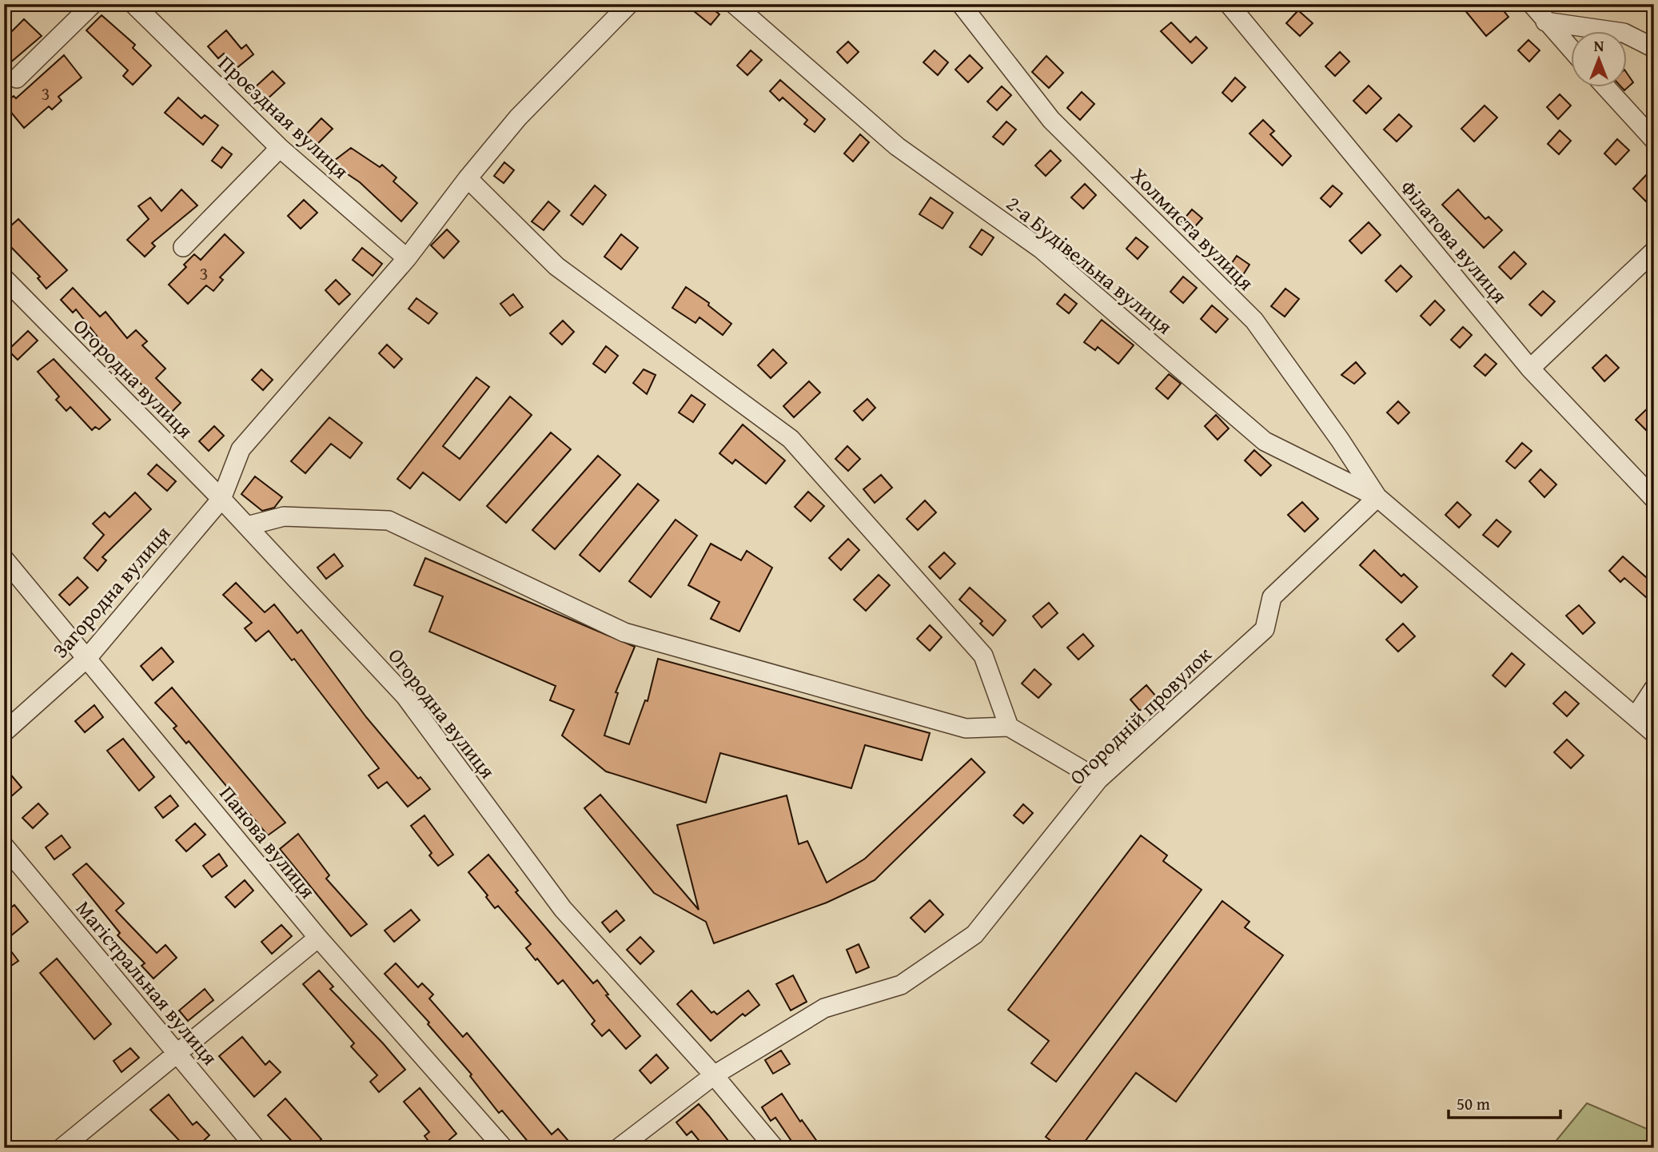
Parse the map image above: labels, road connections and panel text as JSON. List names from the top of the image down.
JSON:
{
  "streets": {
    "street": [
      "Проєздная вулиця",
      "Холмиста вулиця",
      "Філатова вулиця",
      "2-а Будівельна вулиця",
      "Огородна вулиця",
      "Загородна вулиця",
      "Огородній провулок",
      "Панова вулиця",
      "Магістральная вулиця"
    ]
  },
  "crossings": [
    ["Проєздная вулиця", "Загородна вулиця"],
    ["Холмиста вулиця", "2-а Будівельна вулиця"],
    ["Холмиста вулиця", "Огородній провулок"],
    ["2-а Будівельна вулиця", "Огородній провулок"],
    ["Огородна вулиця", "Загородна вулиця"],
    ["Огородна вулиця", "Огородній провулок"],
    ["Загородна вулиця", "Панова вулиця"]
  ],
  "house_numbers": ["3", "3"],
  "scale_bar": "50 m",
  "north": "top"
}
